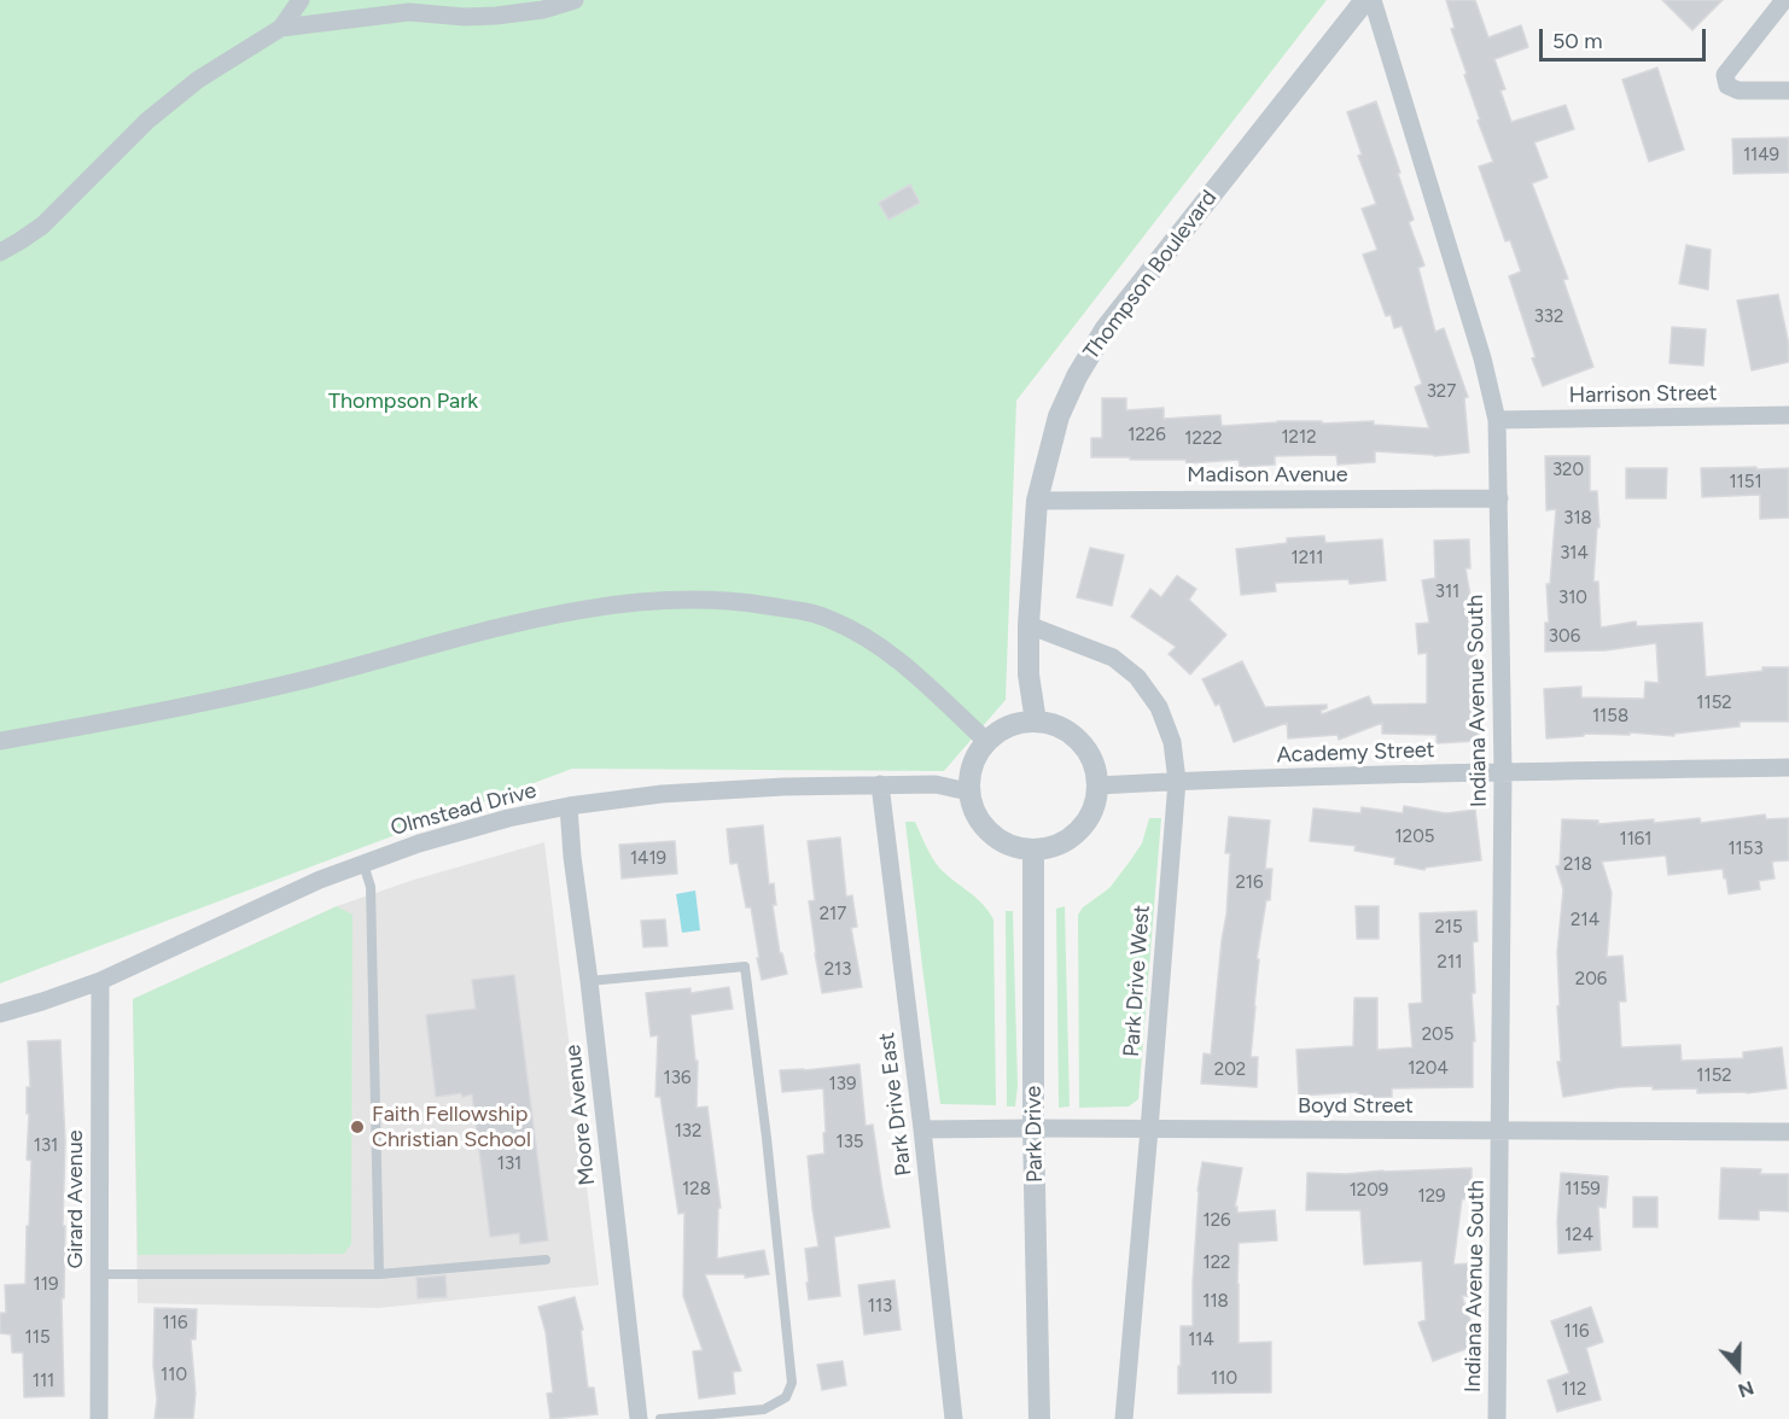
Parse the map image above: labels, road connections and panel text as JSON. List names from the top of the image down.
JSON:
{
  "streets": {
    "street": [
      "Thompson Boulevard",
      "Harrison Street",
      "Madison Avenue",
      "Indiana Avenue South",
      "Academy Street",
      "Olmstead Drive",
      "Park Drive West",
      "Park Drive East",
      "Boyd Street",
      "Moore Avenue",
      "Park Drive",
      "Girard Avenue"
    ]
  },
  "crossings": [
    ["Thompson Boulevard", "Madison Avenue"],
    ["Thompson Boulevard", "Academy Street"],
    ["Thompson Boulevard", "Olmstead Drive"],
    ["Thompson Boulevard", "Park Drive West"],
    ["Thompson Boulevard", "Park Drive"],
    ["Harrison Street", "Indiana Avenue South"],
    ["Madison Avenue", "Indiana Avenue South"],
    ["Indiana Avenue South", "Academy Street"],
    ["Indiana Avenue South", "Boyd Street"],
    ["Academy Street", "Olmstead Drive"],
    ["Academy Street", "Park Drive West"],
    ["Academy Street", "Park Drive"],
    ["Olmstead Drive", "Park Drive East"],
    ["Olmstead Drive", "Moore Avenue"],
    ["Olmstead Drive", "Park Drive"],
    ["Olmstead Drive", "Girard Avenue"],
    ["Park Drive West", "Boyd Street"],
    ["Park Drive East", "Boyd Street"],
    ["Boyd Street", "Park Drive"]
  ],
  "parks": ["Thompson Park"],
  "places": ["Faith Fellowship Christian School"],
  "house_numbers": [
    "1149",
    "332",
    "327",
    "1226",
    "1212",
    "1222",
    "320",
    "1151",
    "318",
    "314",
    "1211",
    "311",
    "310",
    "306",
    "1152",
    "1158",
    "1205",
    "1161",
    "1153",
    "1419",
    "218",
    "216",
    "217",
    "214",
    "215",
    "211",
    "213",
    "206",
    "205",
    "1204",
    "202",
    "1152",
    "136",
    "139",
    "132",
    "135",
    "131",
    "131",
    "128",
    "1159",
    "1209",
    "129",
    "126",
    "124",
    "122",
    "119",
    "118",
    "113",
    "116",
    "116",
    "115",
    "114",
    "110",
    "110",
    "111",
    "112"
  ],
  "scale_bar": "50 m",
  "north": "bottom"
}
